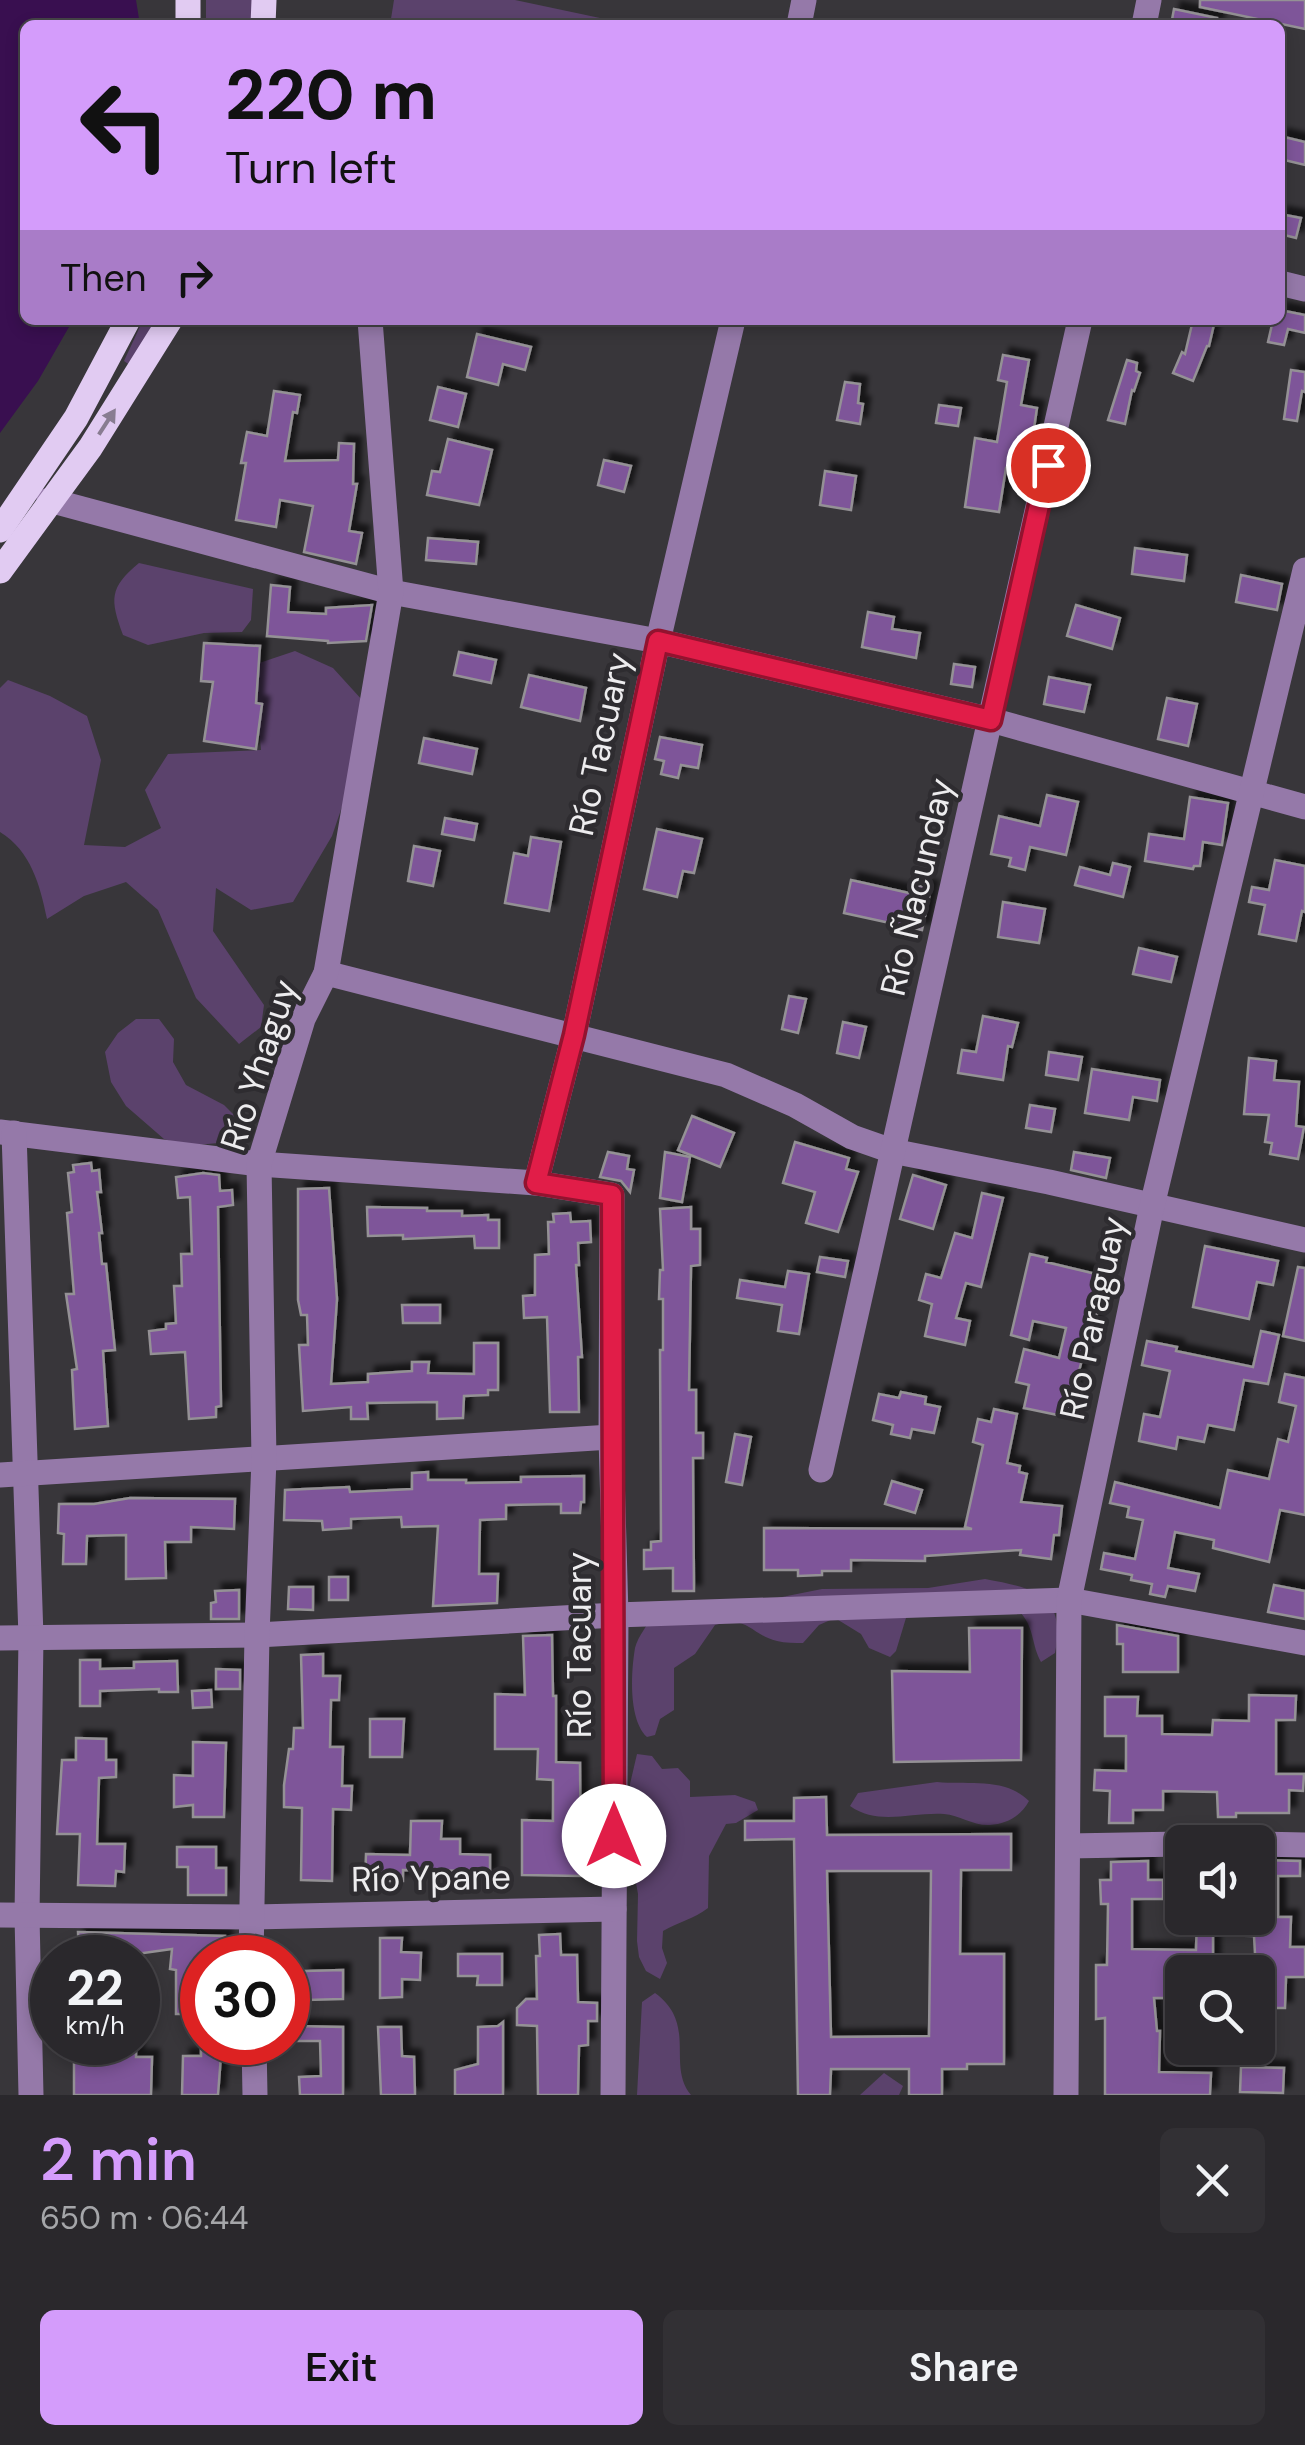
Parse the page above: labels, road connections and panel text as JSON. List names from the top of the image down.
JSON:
{
  "streets": {
    "street": [
      "Río Tacuary",
      "Río Ñacunday",
      "Río Yhaguy",
      "Río Paraguay",
      "Río Ypane"
    ]
  },
  "crossings": [
    ["Río Tacuary", "Río Ypane"],
    ["Río Yhaguy", "Río Ypane"]
  ],
  "page": {
    "turn": ["220 m", "Turn left"],
    "then": "Then",
    "speed": "22 km/h",
    "limit": "30",
    "heading": ["2 min", "650 m · 06:44"],
    "buttons": ["Exit", "Share"]
  }
}
